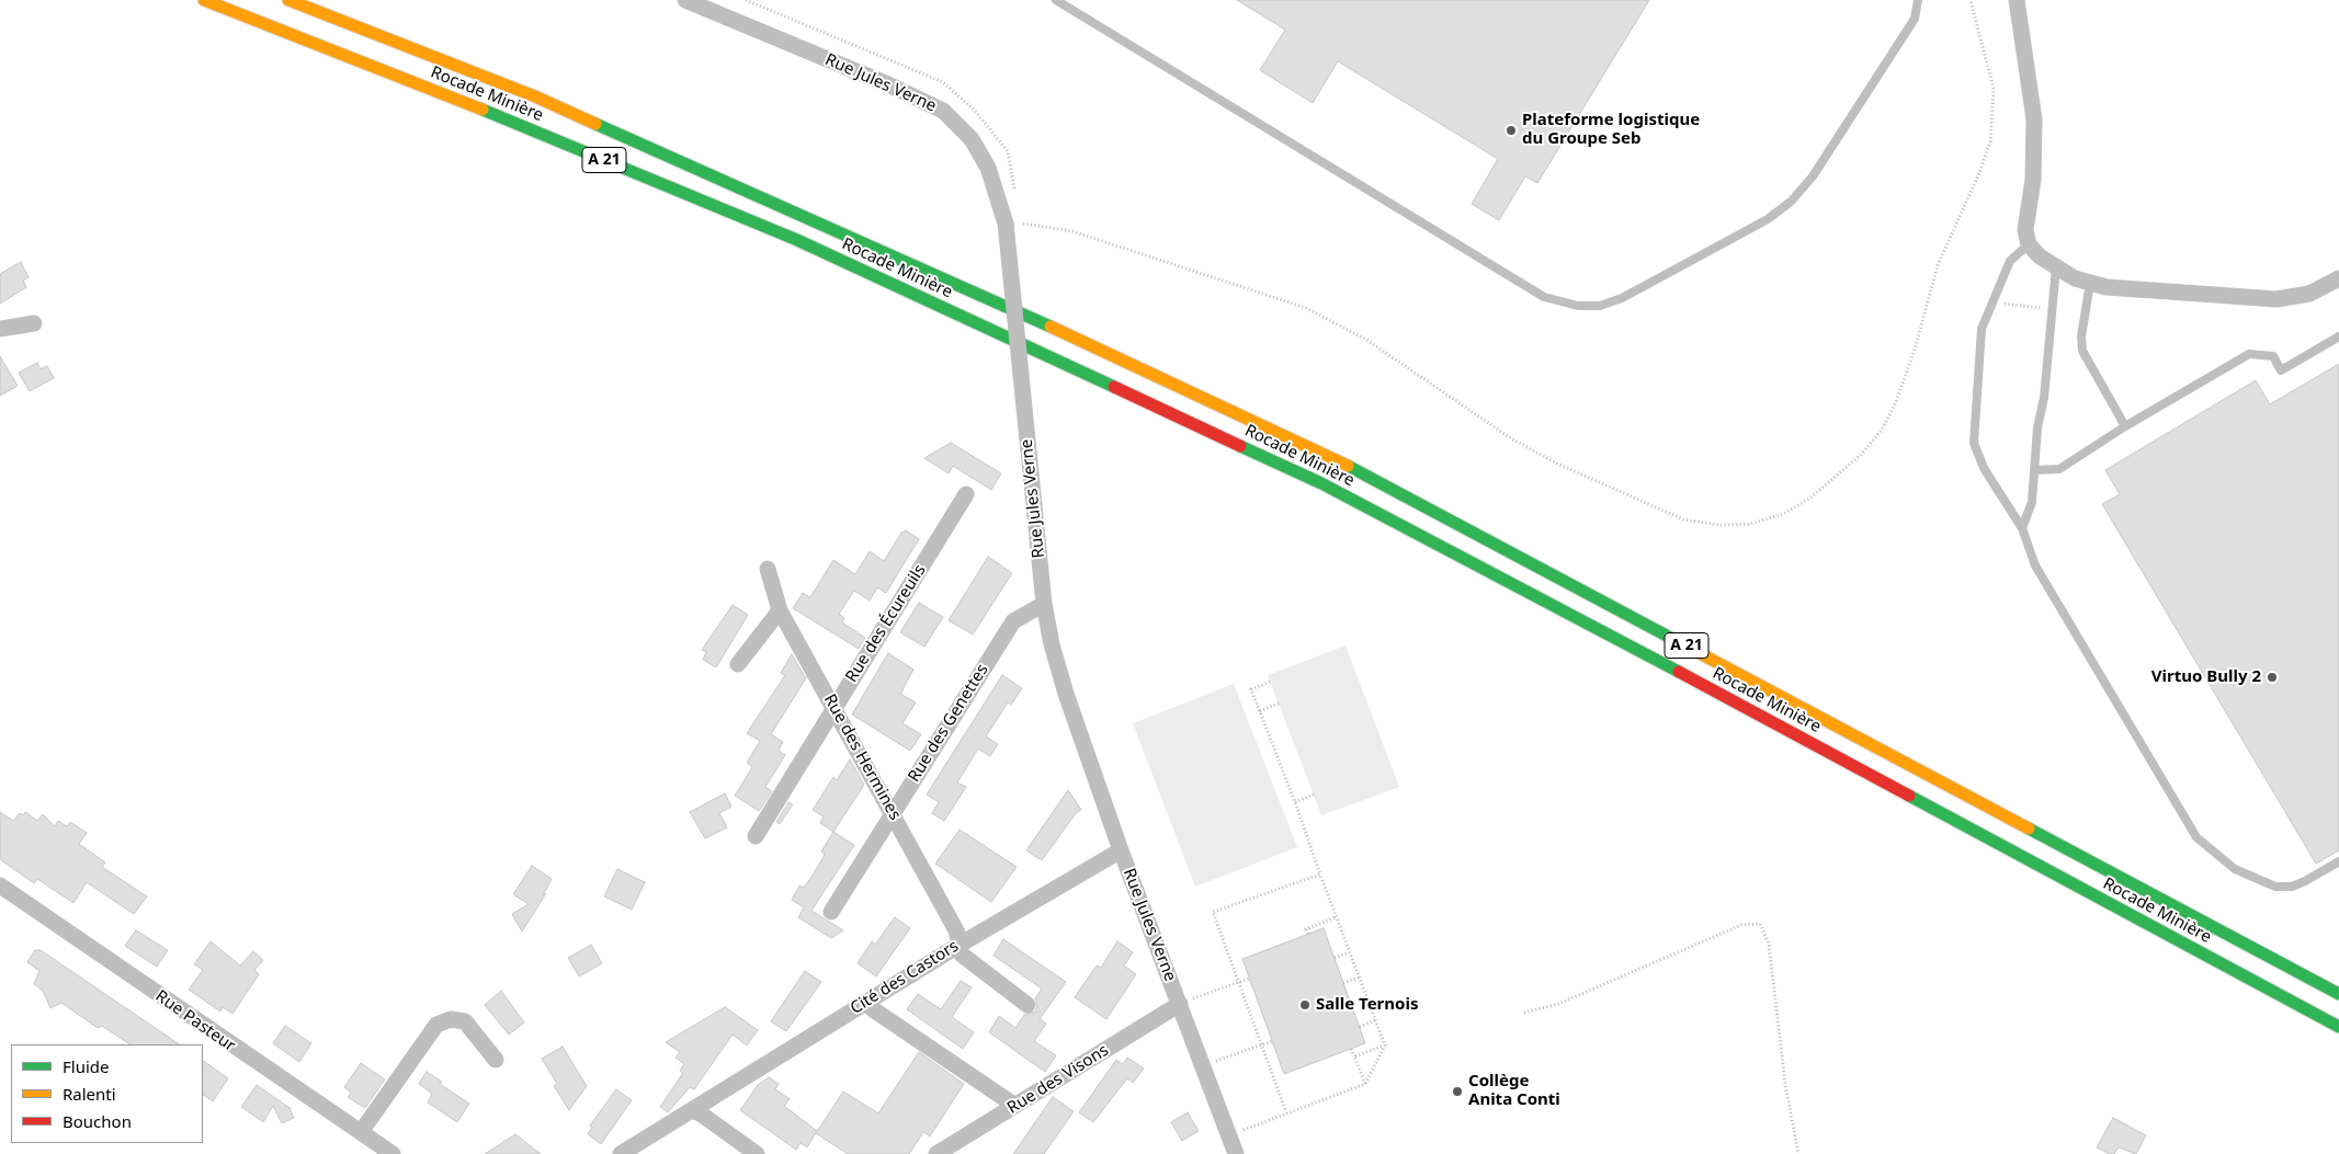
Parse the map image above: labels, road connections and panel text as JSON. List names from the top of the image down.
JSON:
{
  "streets": {
    "highway": ["Rocade Minière", "A 21"],
    "street": [
      "Rue Jules Verne",
      "Rue des Écureuils",
      "Rue des Genettes",
      "Rue des Hermines",
      "Cité des Castors",
      "Rue Pasteur",
      "Rue des Visons"
    ]
  },
  "crossings": [
    ["Rue Jules Verne", "Rue des Genettes"],
    ["Rue Jules Verne", "Cité des Castors"],
    ["Rue Jules Verne", "Rue des Visons"],
    ["Rue des Écureuils", "Rue des Hermines"],
    ["Rue des Genettes", "Rue des Hermines"],
    ["Rue des Hermines", "Cité des Castors"]
  ],
  "places": [
    "Plateforme logistique du Groupe Seb",
    "Virtuo Bully 2",
    "Salle Ternois",
    "Collège Anita Conti"
  ],
  "legend": ["Fluide", "Ralenti", "Bouchon"]
}
